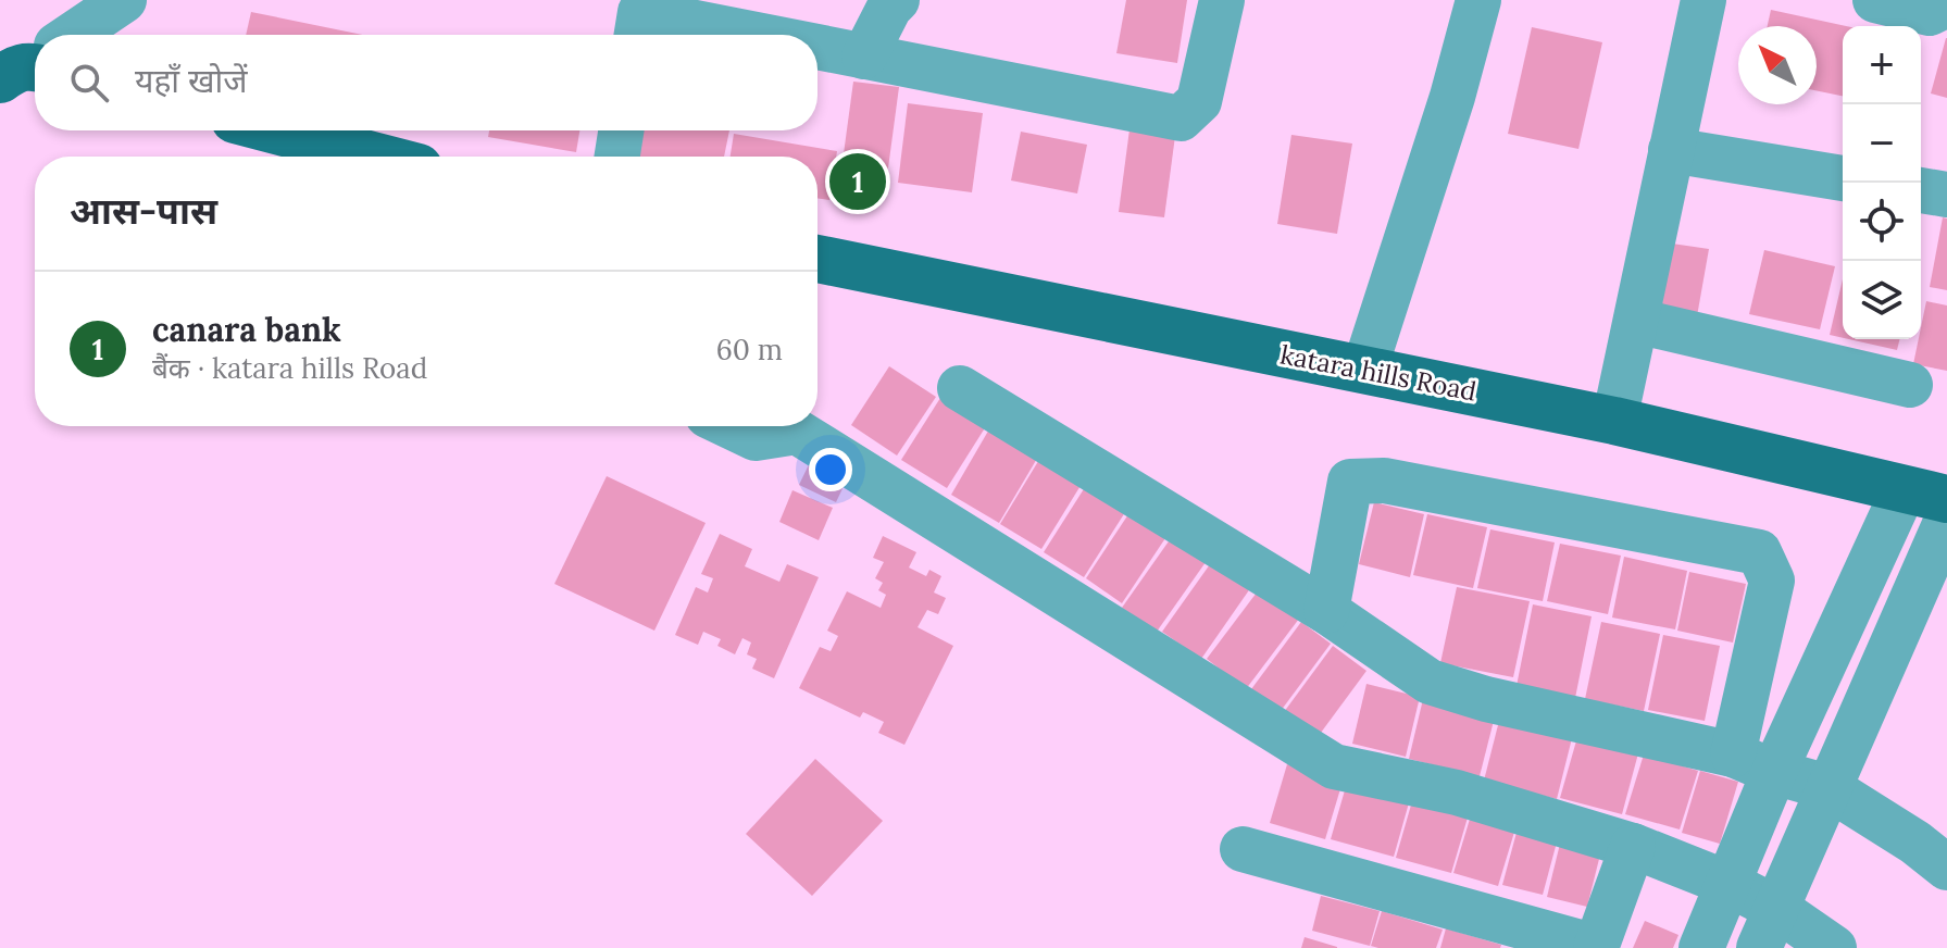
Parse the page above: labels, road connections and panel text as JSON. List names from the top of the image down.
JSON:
{
  "streets": {
    "main road": ["katara hills Road"]
  },
  "north": "top left",
  "page": {
    "map_buttons": ["+", "−"],
    "search": "यहाँ खोजें",
    "pins": "1",
    "heading": "आस-पास",
    "list": [
      {
        "mark": "1",
        "name": "canara bank",
        "note": "बैंक · katara hills Road",
        "value": "60 m"
      }
    ]
  }
}
